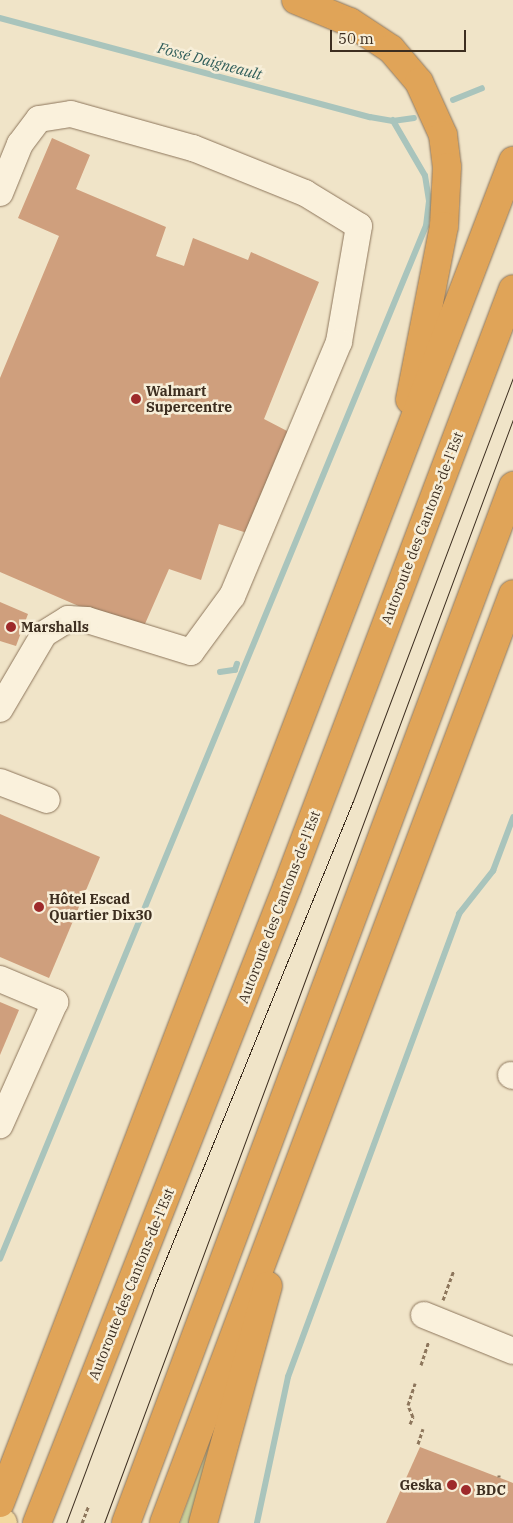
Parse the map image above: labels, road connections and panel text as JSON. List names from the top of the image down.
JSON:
{
  "streets": {
    "highway": ["Autoroute des Cantons-de-l'Est"]
  },
  "water": ["Fossé Daigneault"],
  "places": [
    "Walmart Supercentre",
    "Marshalls",
    "Hôtel Escad Quartier Dix30",
    "Geska",
    "BDC"
  ],
  "scale_bar": "50 m"
}
